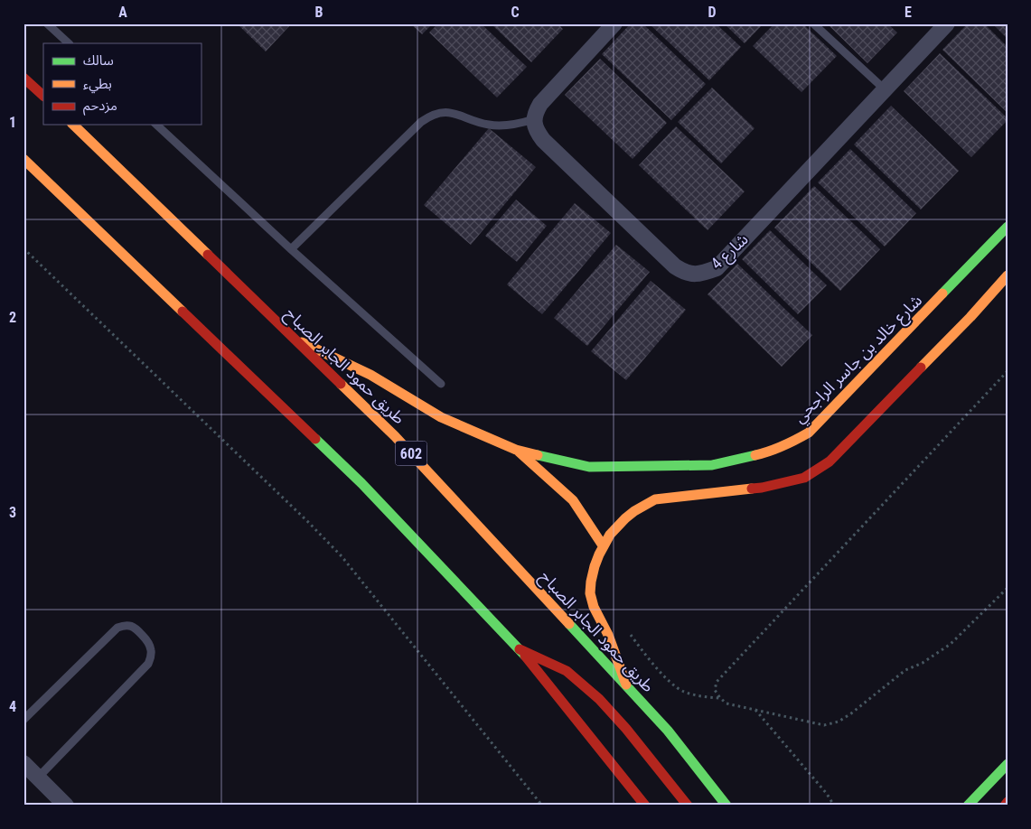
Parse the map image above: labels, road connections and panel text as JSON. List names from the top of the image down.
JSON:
{
  "streets": {
    "main road": ["شارع خالد بن جاسر الراجحي", "طريق حمود الجابر الصباح", "602"],
    "street": ["شارع 4"]
  },
  "crossings": [
    ["شارع خالد بن جاسر الراجحي", "طريق حمود الجابر الصباح"]
  ],
  "legend": ["سالك", "بطيء", "مزدحم"],
  "grid": {
    "columns": [
      "A",
      "B",
      "C",
      "D",
      "E"
    ],
    "rows": [
      "1",
      "2",
      "3",
      "4"
    ]
  }
}
